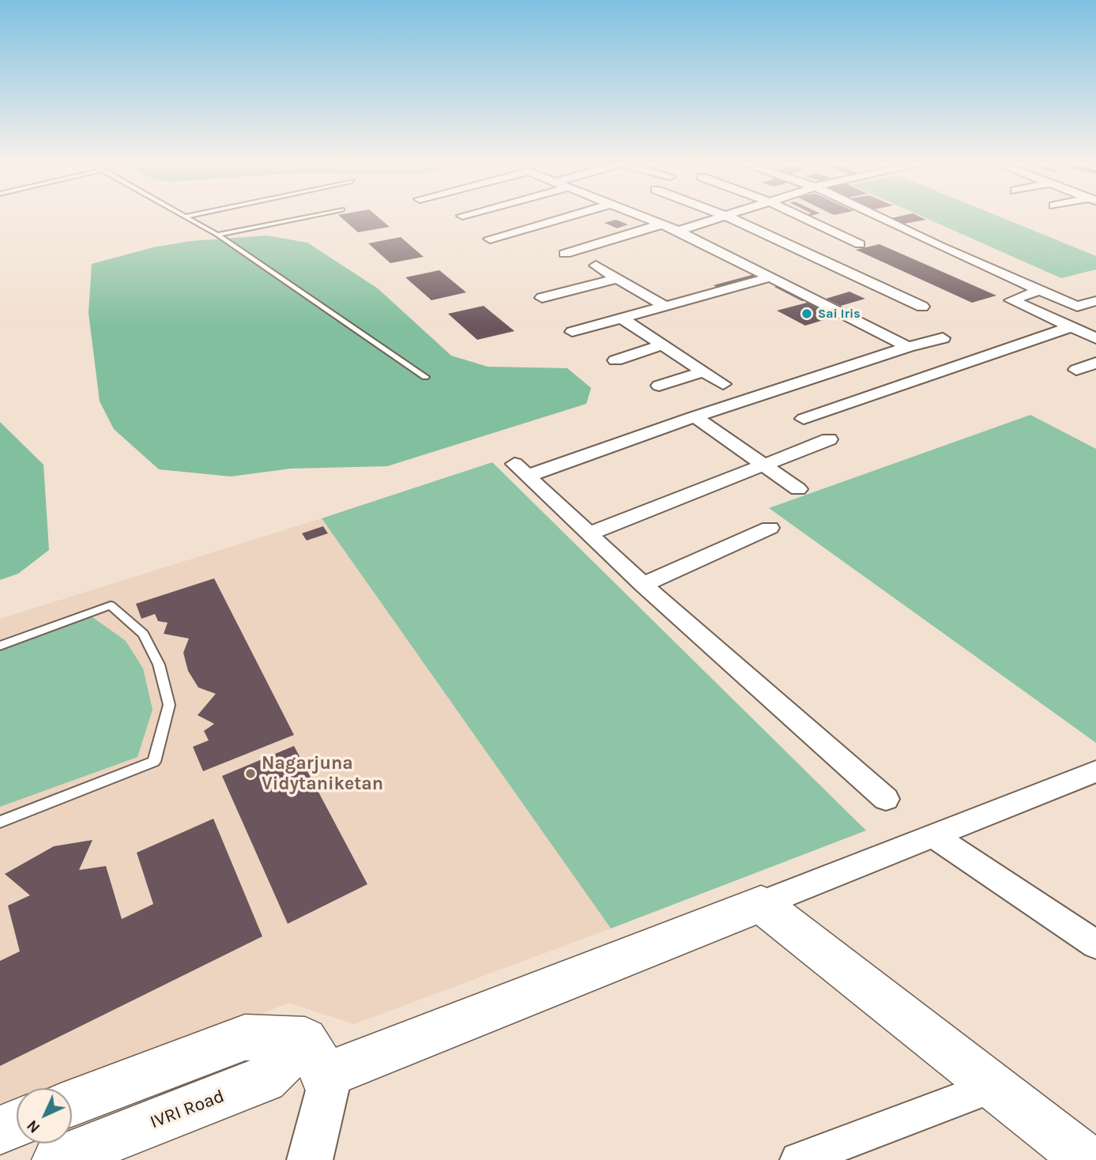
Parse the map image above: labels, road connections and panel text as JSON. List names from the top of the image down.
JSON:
{
  "streets": {
    "main road": ["IVRI Road"]
  },
  "places": ["Sai Iris", "Nagarjuna Vidytaniketan"],
  "north": "bottom left"
}
